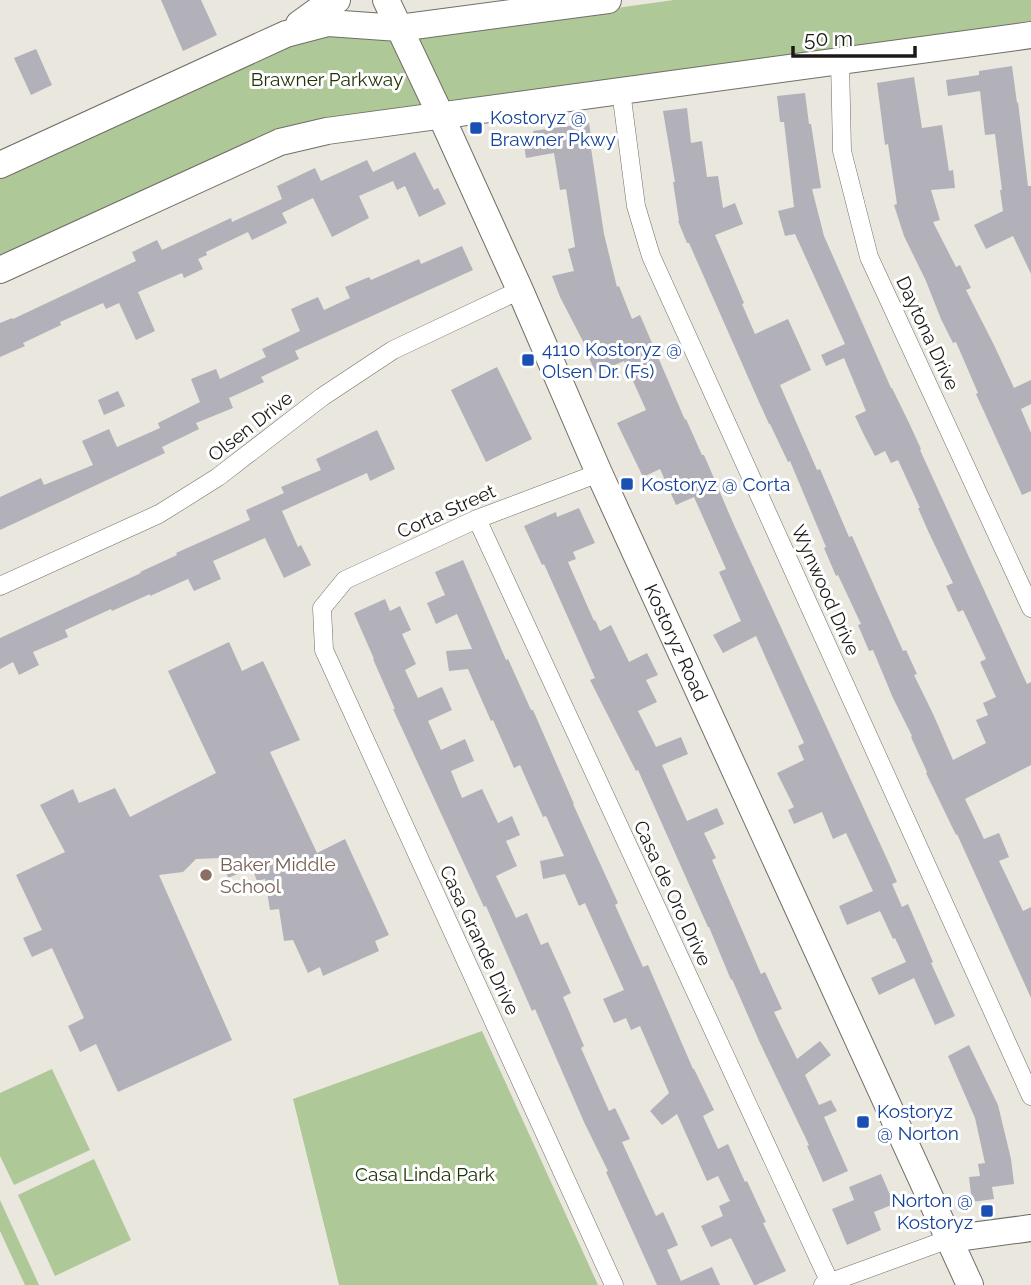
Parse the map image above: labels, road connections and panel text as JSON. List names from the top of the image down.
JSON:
{
  "streets": {
    "street": [
      "Daytona Drive",
      "Olsen Drive",
      "Corta Street",
      "Wynwood Drive",
      "Kostoryz Road",
      "Casa de Oro Drive",
      "Casa Grande Drive"
    ]
  },
  "crossings": [
    ["Olsen Drive", "Kostoryz Road"],
    ["Corta Street", "Kostoryz Road"],
    ["Corta Street", "Casa de Oro Drive"],
    ["Corta Street", "Casa Grande Drive"]
  ],
  "parks": ["Brawner Parkway", "Casa Linda Park"],
  "places": {
    "transit": [
      "Kostoryz @ Brawner Pkwy",
      "4110 Kostoryz @ Olsen Dr. (Fs)",
      "Kostoryz @ Corta",
      "Kostoryz @ Norton",
      "Norton @ Kostoryz"
    ],
    "other": ["Baker Middle School"]
  },
  "scale_bar": "50 m"
}
